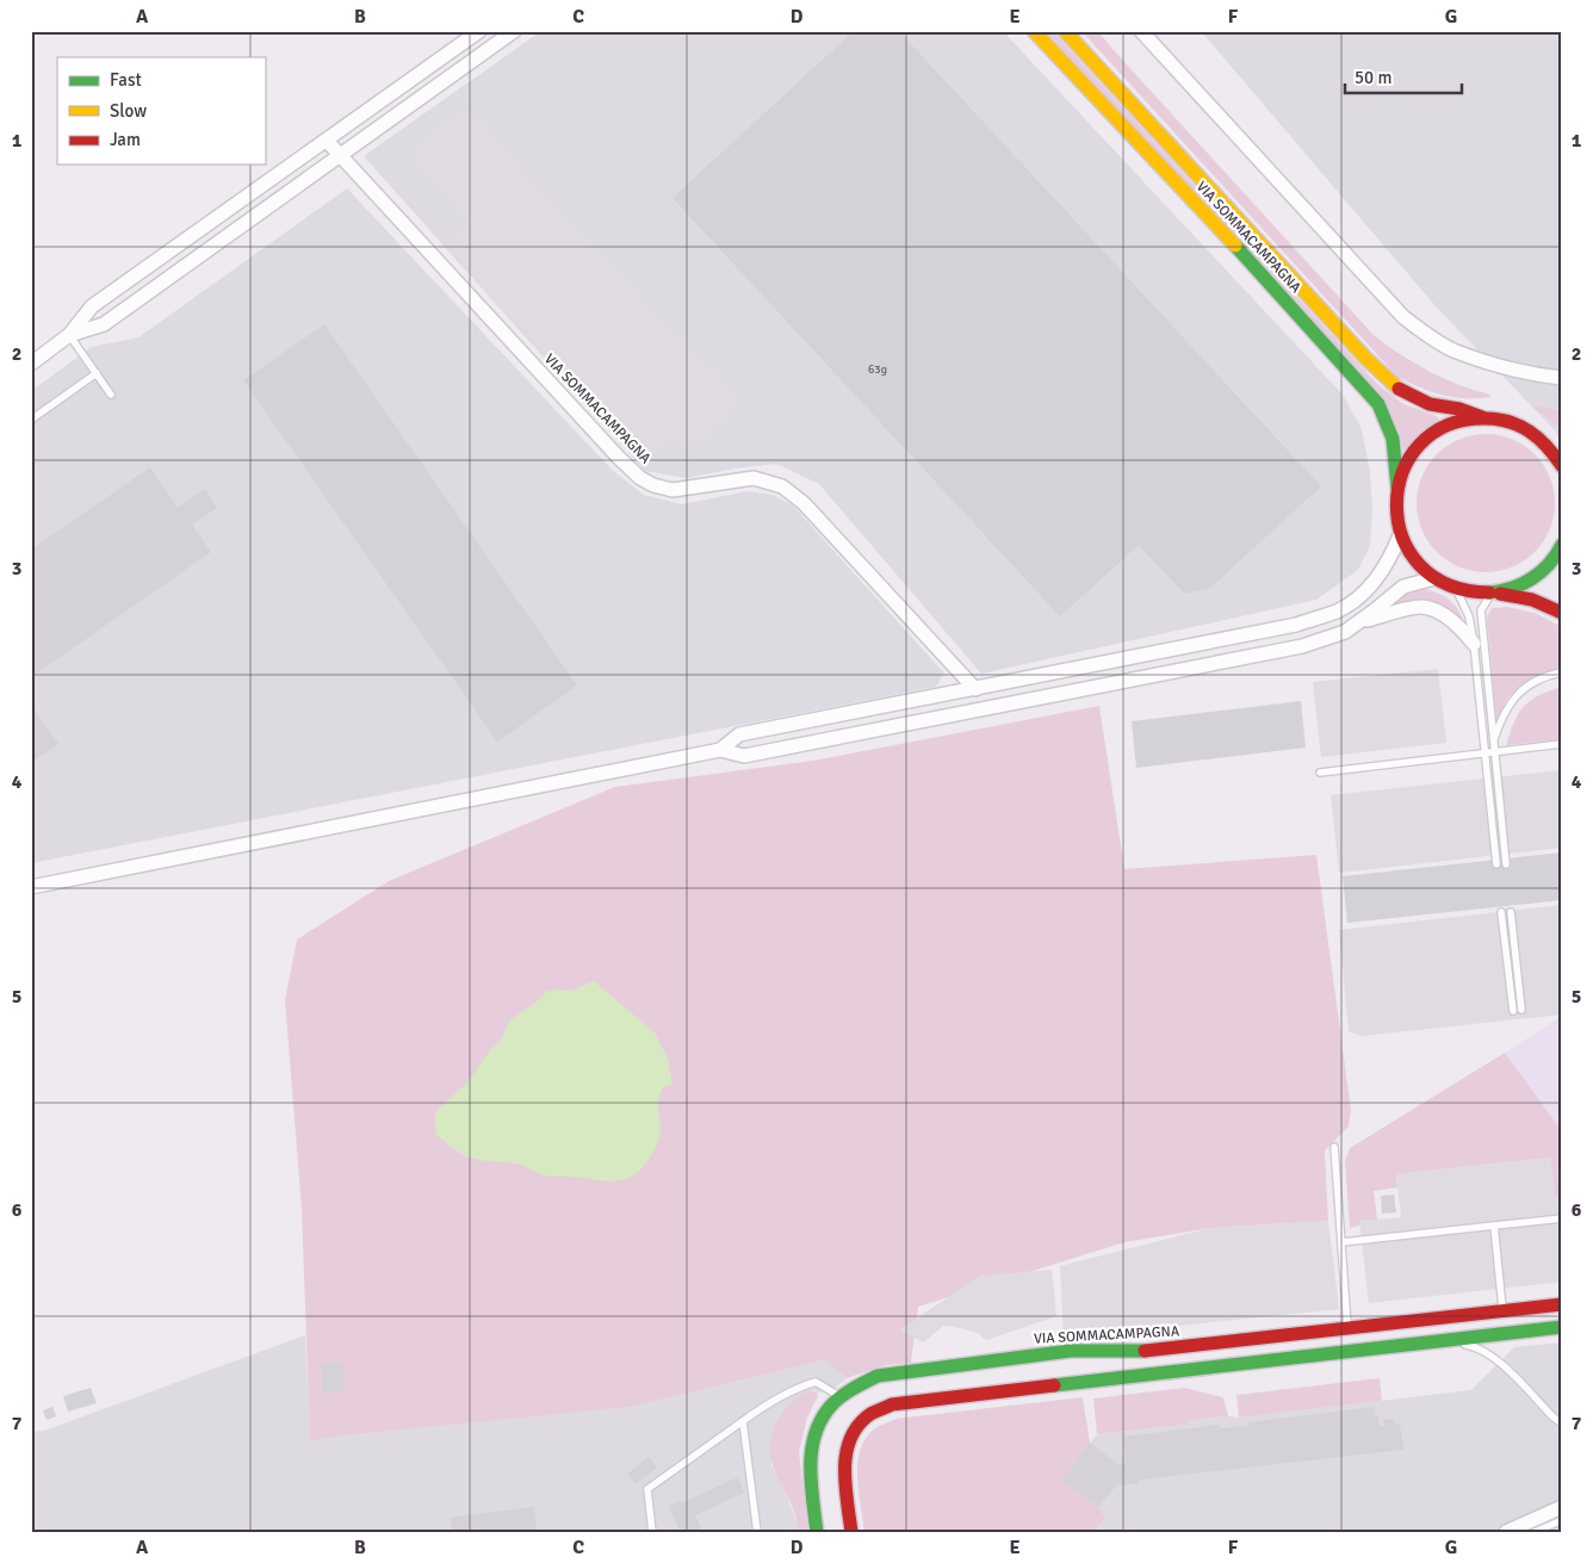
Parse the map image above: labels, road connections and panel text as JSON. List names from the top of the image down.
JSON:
{
  "streets": {
    "street": ["VIA SOMMACAMPAGNA"]
  },
  "house_numbers": ["63g"],
  "legend": ["Fast", "Slow", "Jam"],
  "scale_bar": "50 m",
  "grid": {
    "columns": [
      "A",
      "B",
      "C",
      "D",
      "E",
      "F",
      "G"
    ],
    "rows": [
      "1",
      "2",
      "3",
      "4",
      "5",
      "6",
      "7"
    ]
  }
}
